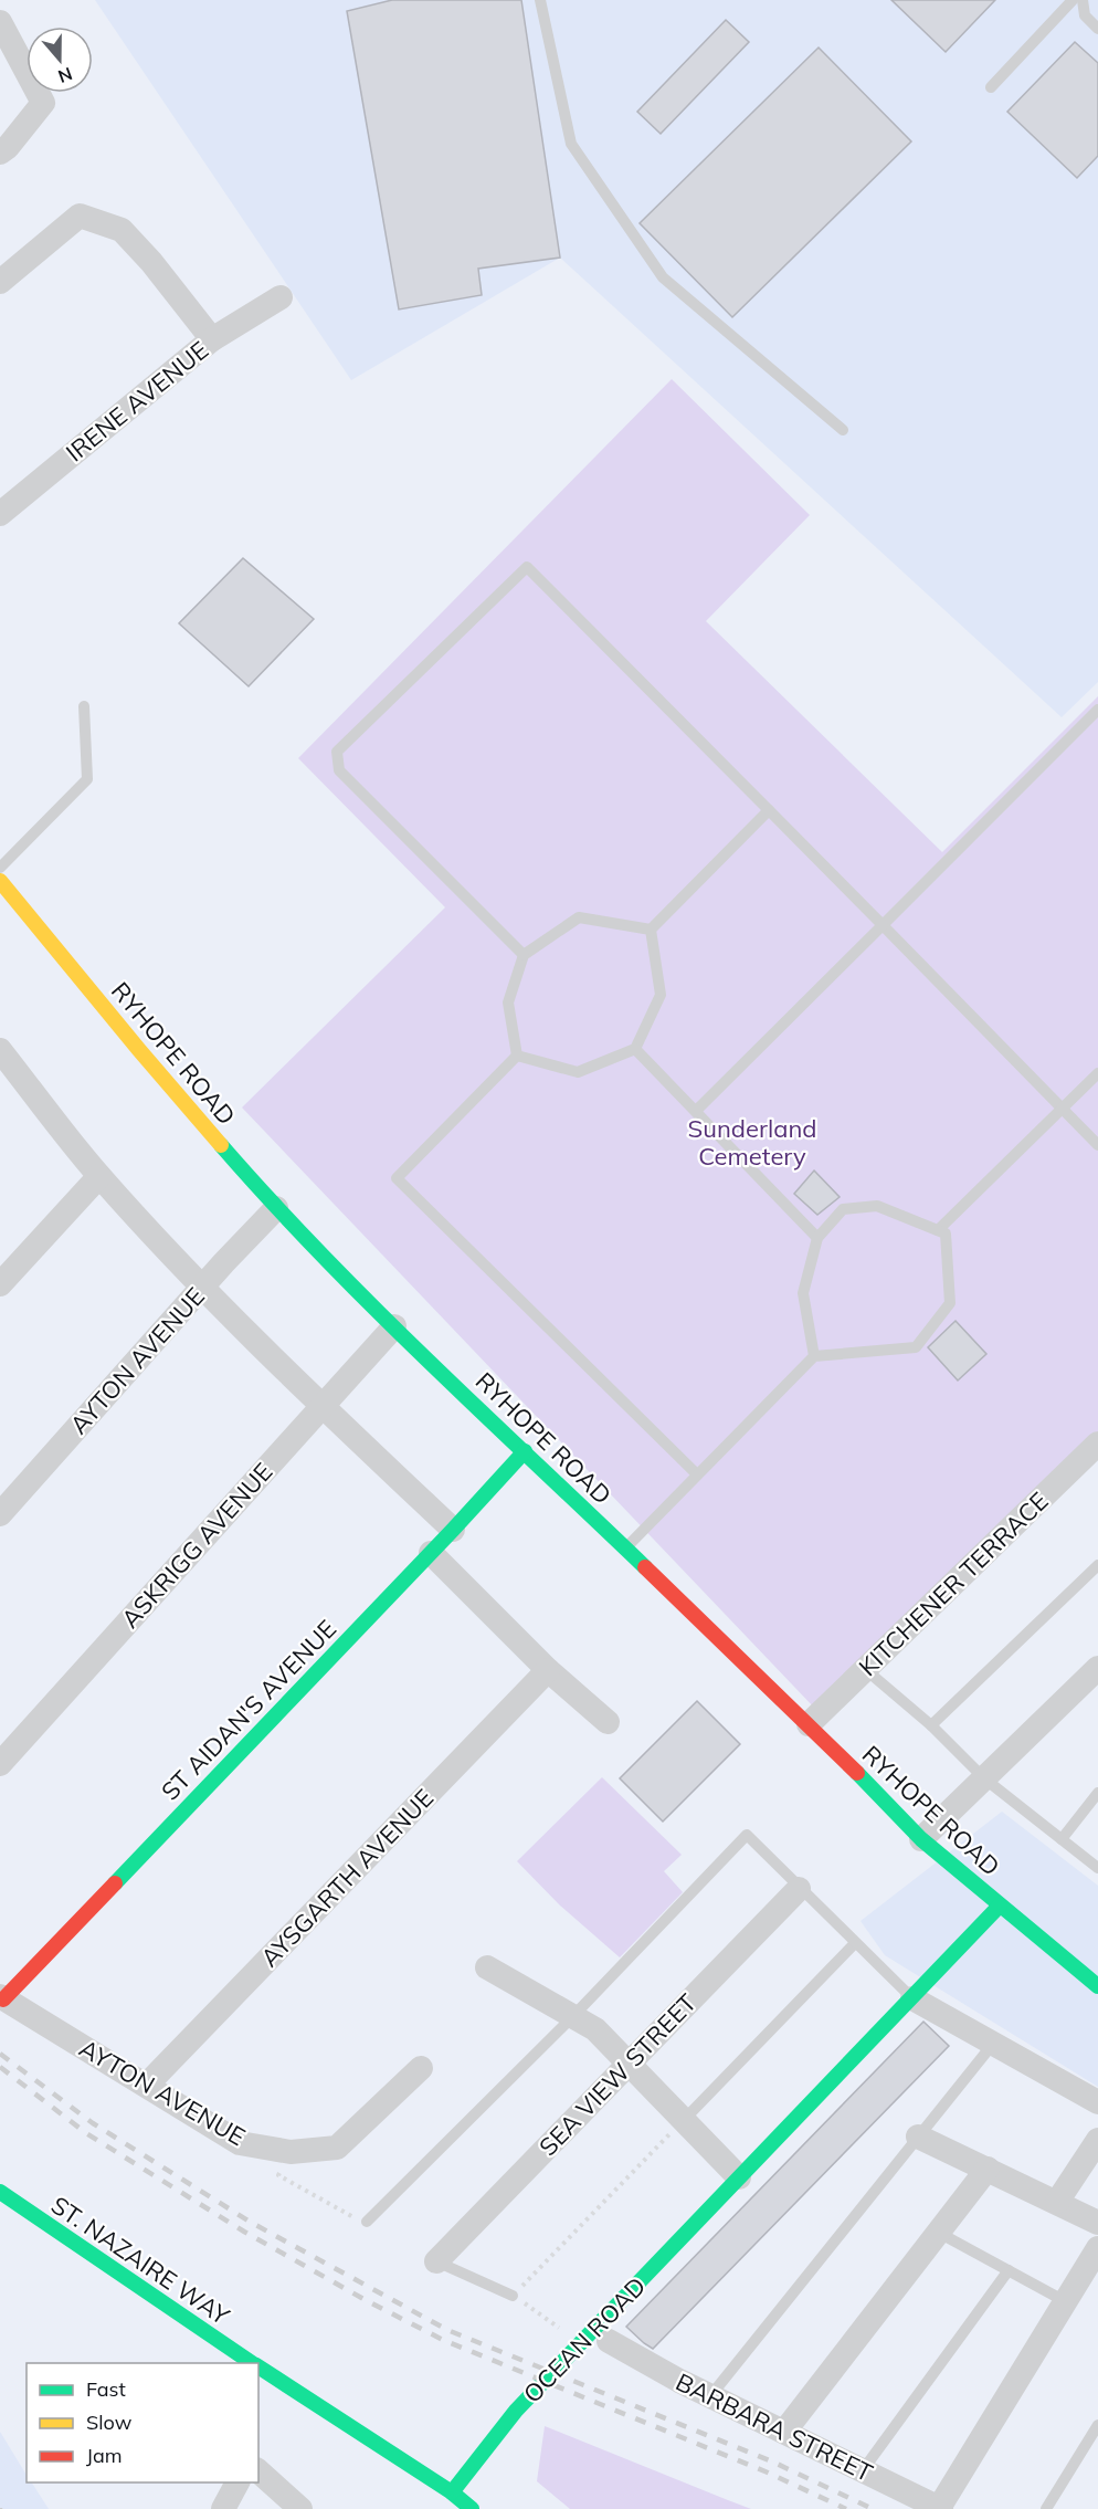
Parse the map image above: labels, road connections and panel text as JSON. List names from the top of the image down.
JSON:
{
  "streets": {
    "main road": [
      "RYHOPE ROAD",
      "ST AIDAN'S AVENUE",
      "ST. NAZAIRE WAY",
      "OCEAN ROAD"
    ],
    "street": [
      "IRENE AVENUE",
      "AYTON AVENUE",
      "ASKRIGG AVENUE",
      "KITCHENER TERRACE",
      "AYSGARTH AVENUE",
      "SEA VIEW STREET",
      "BARBARA STREET"
    ]
  },
  "crossings": [
    ["RYHOPE ROAD", "AYTON AVENUE"],
    ["RYHOPE ROAD", "ASKRIGG AVENUE"],
    ["RYHOPE ROAD", "KITCHENER TERRACE"],
    ["RYHOPE ROAD", "ST AIDAN'S AVENUE"],
    ["AYTON AVENUE", "ST AIDAN'S AVENUE"],
    ["AYTON AVENUE", "AYSGARTH AVENUE"],
    ["ST. NAZAIRE WAY", "OCEAN ROAD"],
    ["OCEAN ROAD", "BARBARA STREET"]
  ],
  "parks": ["Sunderland Cemetery"],
  "legend": ["Fast", "Slow", "Jam"],
  "north": "bottom"
}
